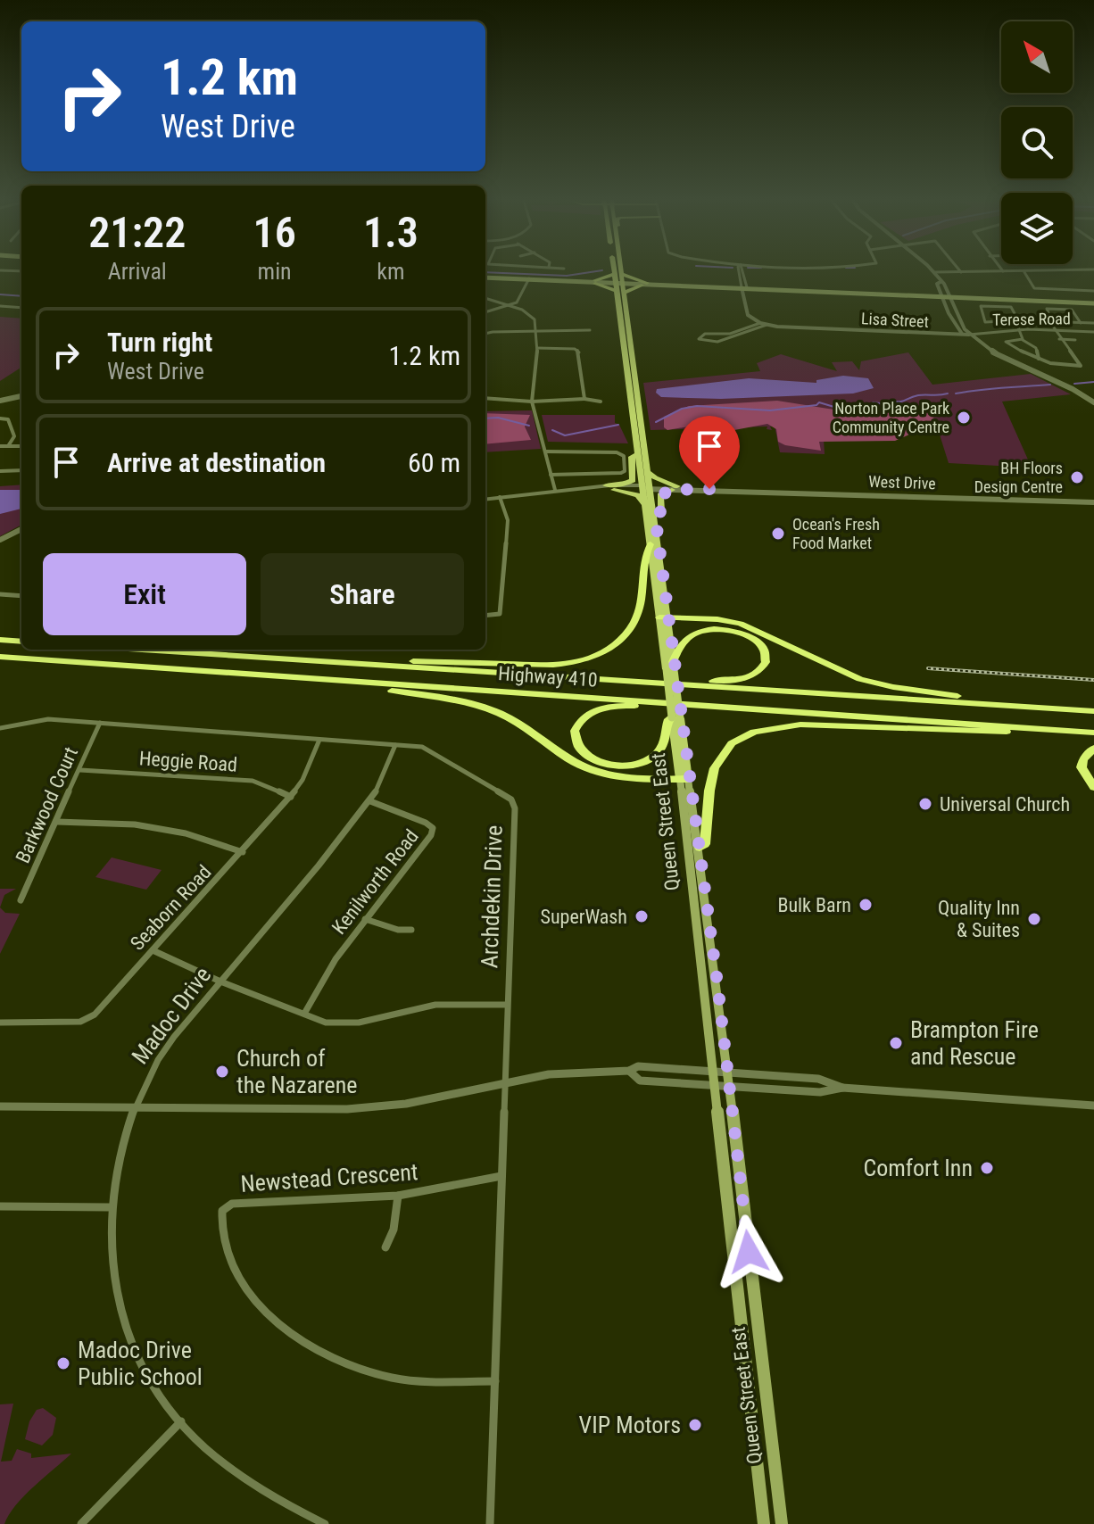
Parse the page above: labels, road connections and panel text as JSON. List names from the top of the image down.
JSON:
{
  "streets": {
    "highway": ["Highway 410"],
    "main road": ["Queen Street East"],
    "street": [
      "Terese Road",
      "Lisa Street",
      "West Drive",
      "Heggie Road",
      "Barkwood Court",
      "Kenilworth Road",
      "Archdekin Drive",
      "Seaborn Road",
      "Madoc Drive",
      "Newstead Crescent"
    ]
  },
  "crossings": [
    ["Terese Road", "Lisa Street"],
    ["West Drive", "Queen Street East"],
    ["Heggie Road", "Barkwood Court"],
    ["Heggie Road", "Seaborn Road"],
    ["Barkwood Court", "Archdekin Drive"],
    ["Kenilworth Road", "Madoc Drive"],
    ["Archdekin Drive", "Seaborn Road"],
    ["Archdekin Drive", "Madoc Drive"],
    ["Archdekin Drive", "Newstead Crescent"]
  ],
  "places": [
    "Norton Place Park Community Centre",
    "BH Floors Design Centre",
    "Ocean's Fresh Food Market",
    "Universal Church",
    "Bulk Barn",
    "SuperWash",
    "Quality Inn & Suites",
    "Brampton Fire and Rescue",
    "Church of the Nazarene",
    "Comfort Inn",
    "Madoc Drive Public School",
    "VIP Motors"
  ],
  "north": "top left",
  "page": {
    "turn": ["1.2 km", "West Drive"],
    "eta": [
      "21:22",
      "Arrival",
      "16",
      "min",
      "1.3",
      "km"
    ],
    "list": [
      {
        "name": "Turn right",
        "note": "West Drive",
        "value": "1.2 km"
      },
      {
        "name": "Arrive at destination",
        "value": "60 m"
      }
    ],
    "buttons": ["Exit", "Share"]
  }
}
